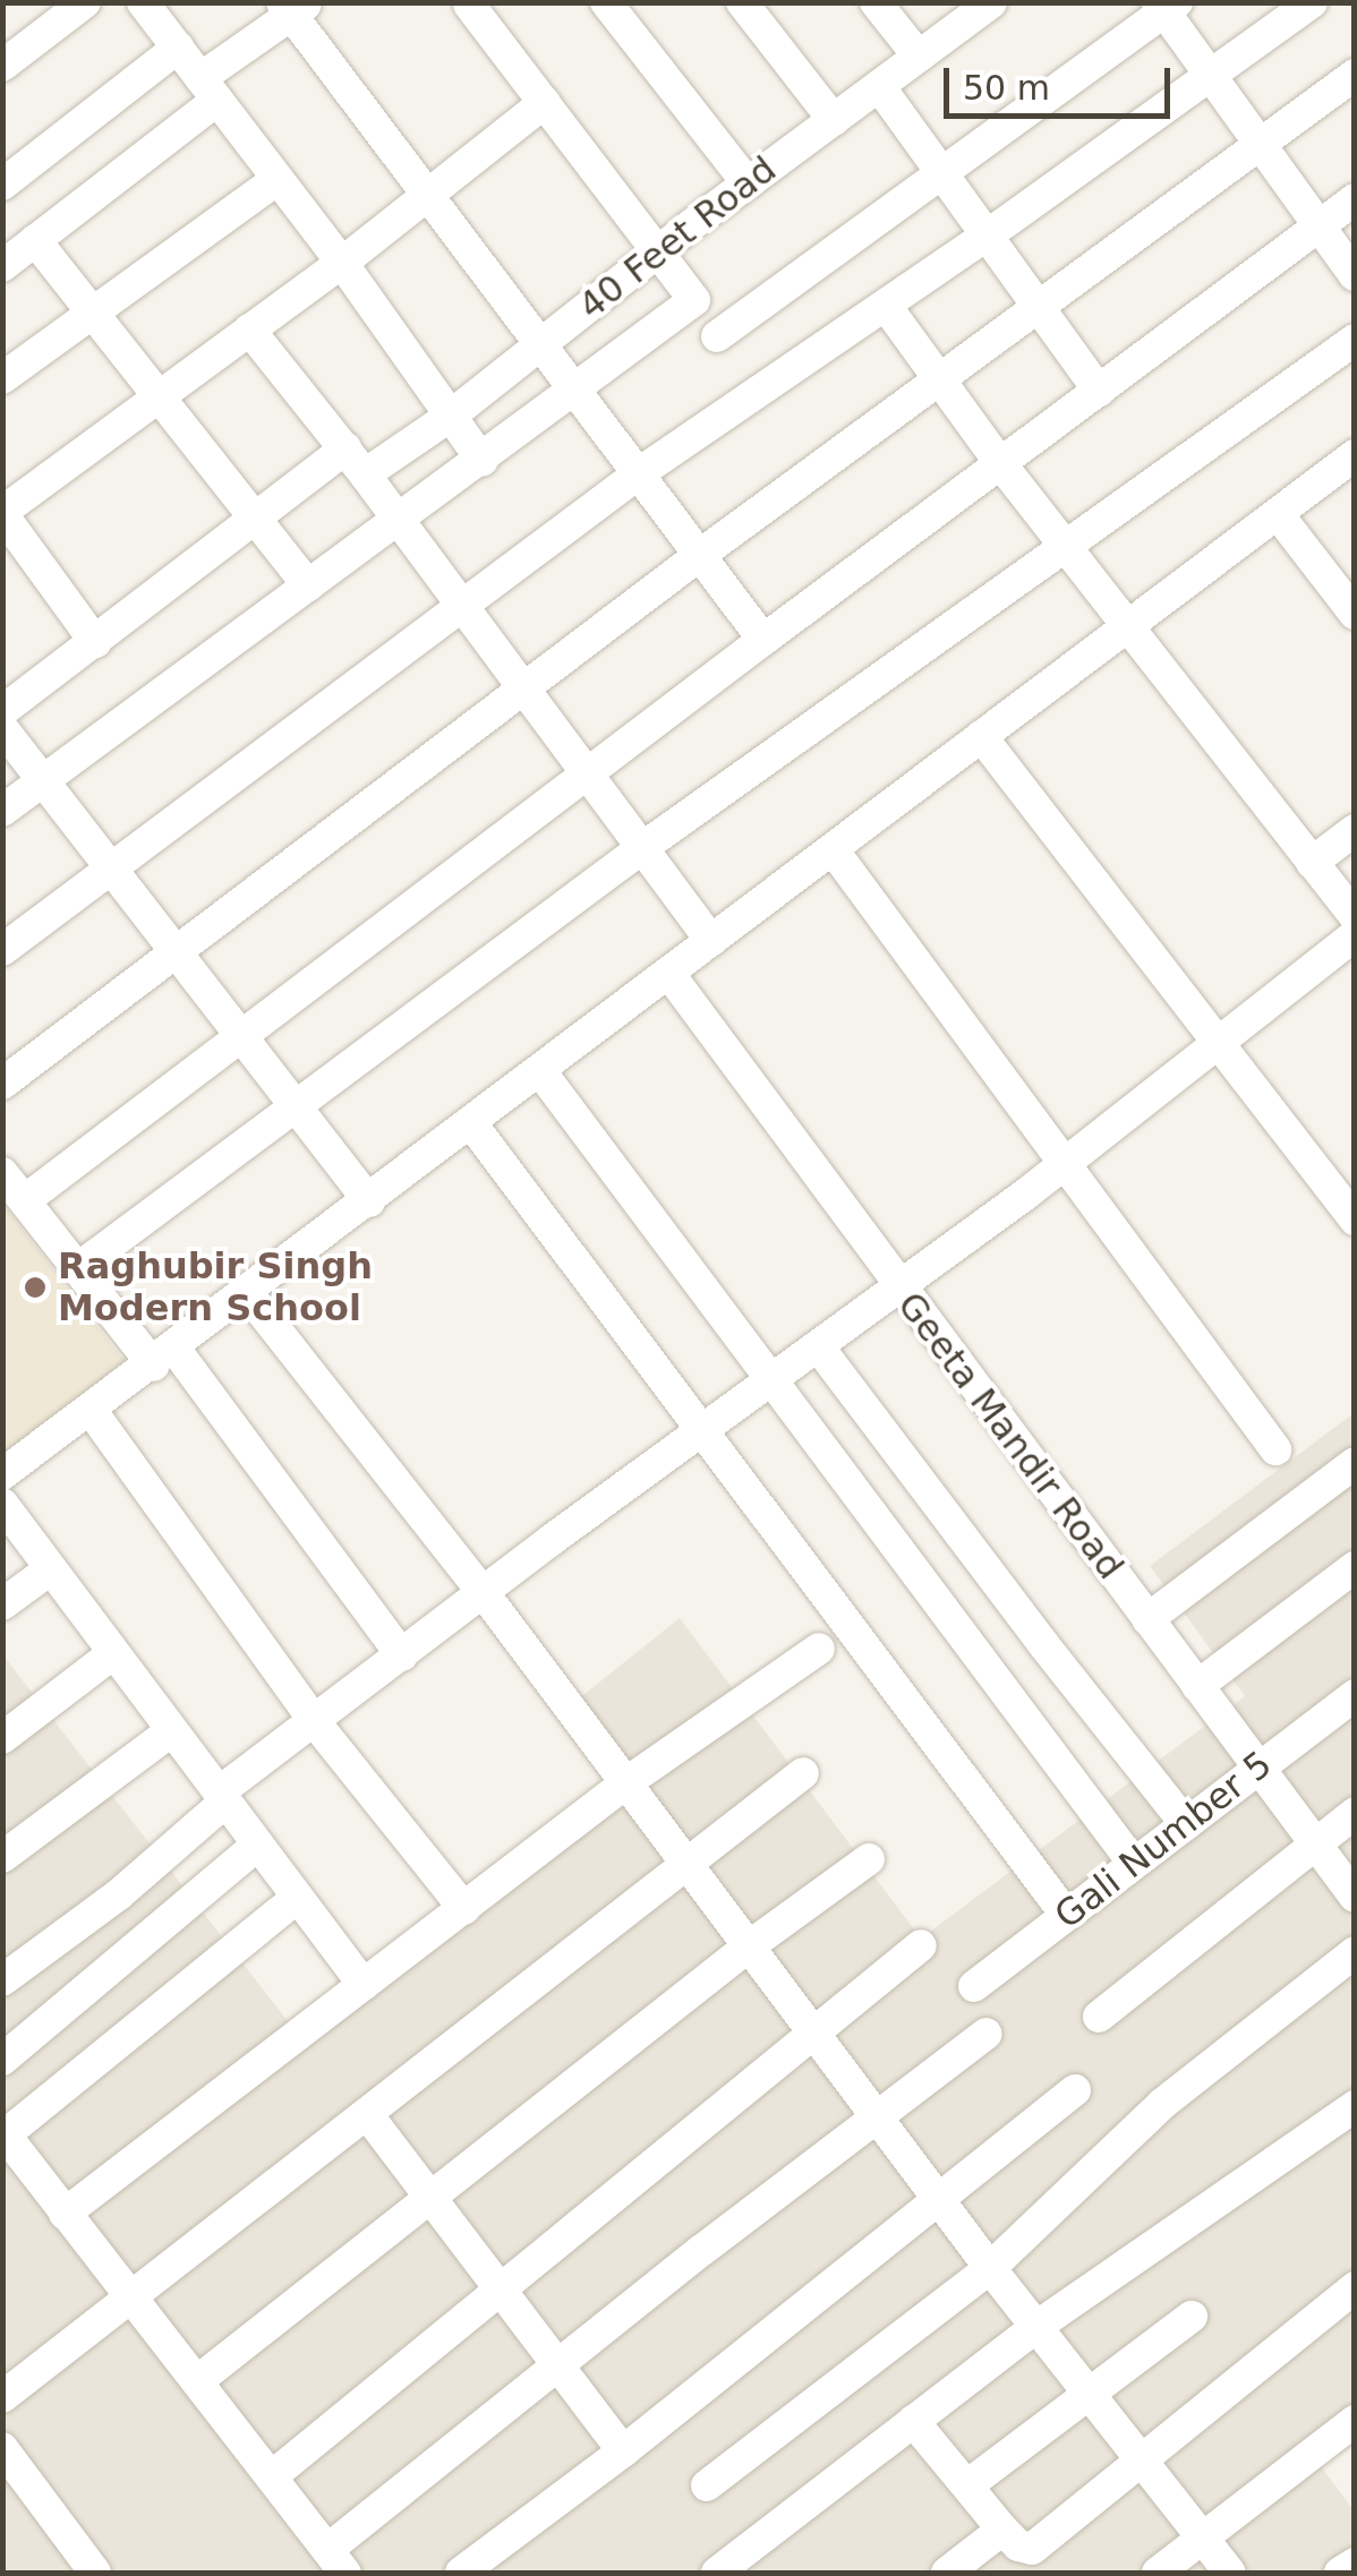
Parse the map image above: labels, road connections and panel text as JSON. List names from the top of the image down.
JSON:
{
  "streets": {
    "street": ["40 Feet Road", "Geeta Mandir Road", "Gali Number 5"]
  },
  "crossings": [
    ["Geeta Mandir Road", "Gali Number 5"]
  ],
  "places": ["Raghubir Singh Modern School"],
  "scale_bar": "50 m"
}
